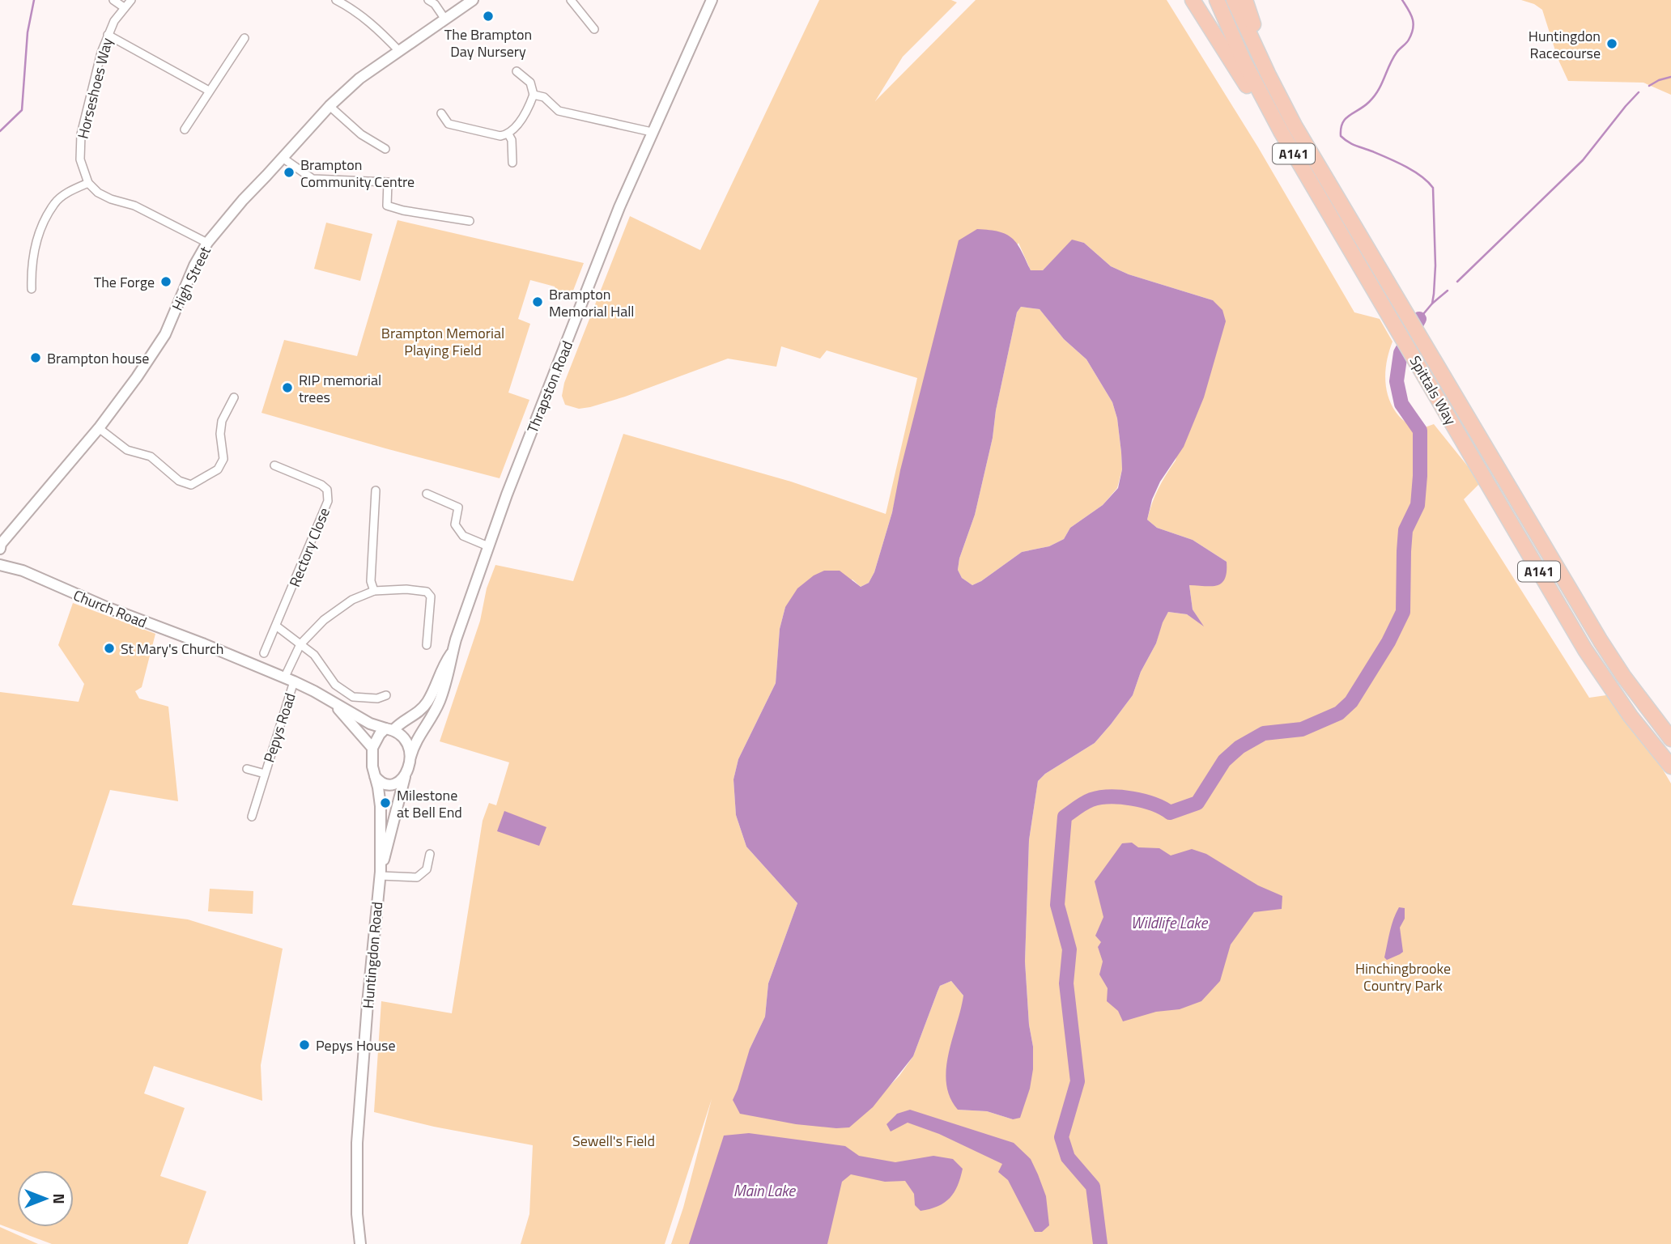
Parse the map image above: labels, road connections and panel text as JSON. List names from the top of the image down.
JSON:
{
  "streets": {
    "highway": ["A141", "Spittals Way"],
    "main road": [
      "High Street",
      "Thrapston Road",
      "Church Road",
      "Huntingdon Road"
    ],
    "street": ["Horseshoes Way", "Rectory Close", "Pepys Road"]
  },
  "crossings": [
    ["Thrapston Road", "Huntingdon Road"],
    ["Church Road", "Pepys Road"]
  ],
  "water": ["Wildlife Lake", "Main Lake"],
  "parks": ["Brampton Memorial Playing Field", "Hinchingbrooke Country Park", "Sewell's Field"],
  "places": [
    "The Brampton Day Nursery",
    "Huntingdon Racecourse",
    "Brampton Community Centre",
    "The Forge",
    "Brampton Memorial Hall",
    "Brampton house",
    "RIP memorial trees",
    "St Mary's Church",
    "Milestone at Bell End",
    "Pepys House"
  ],
  "north": "right"
}
